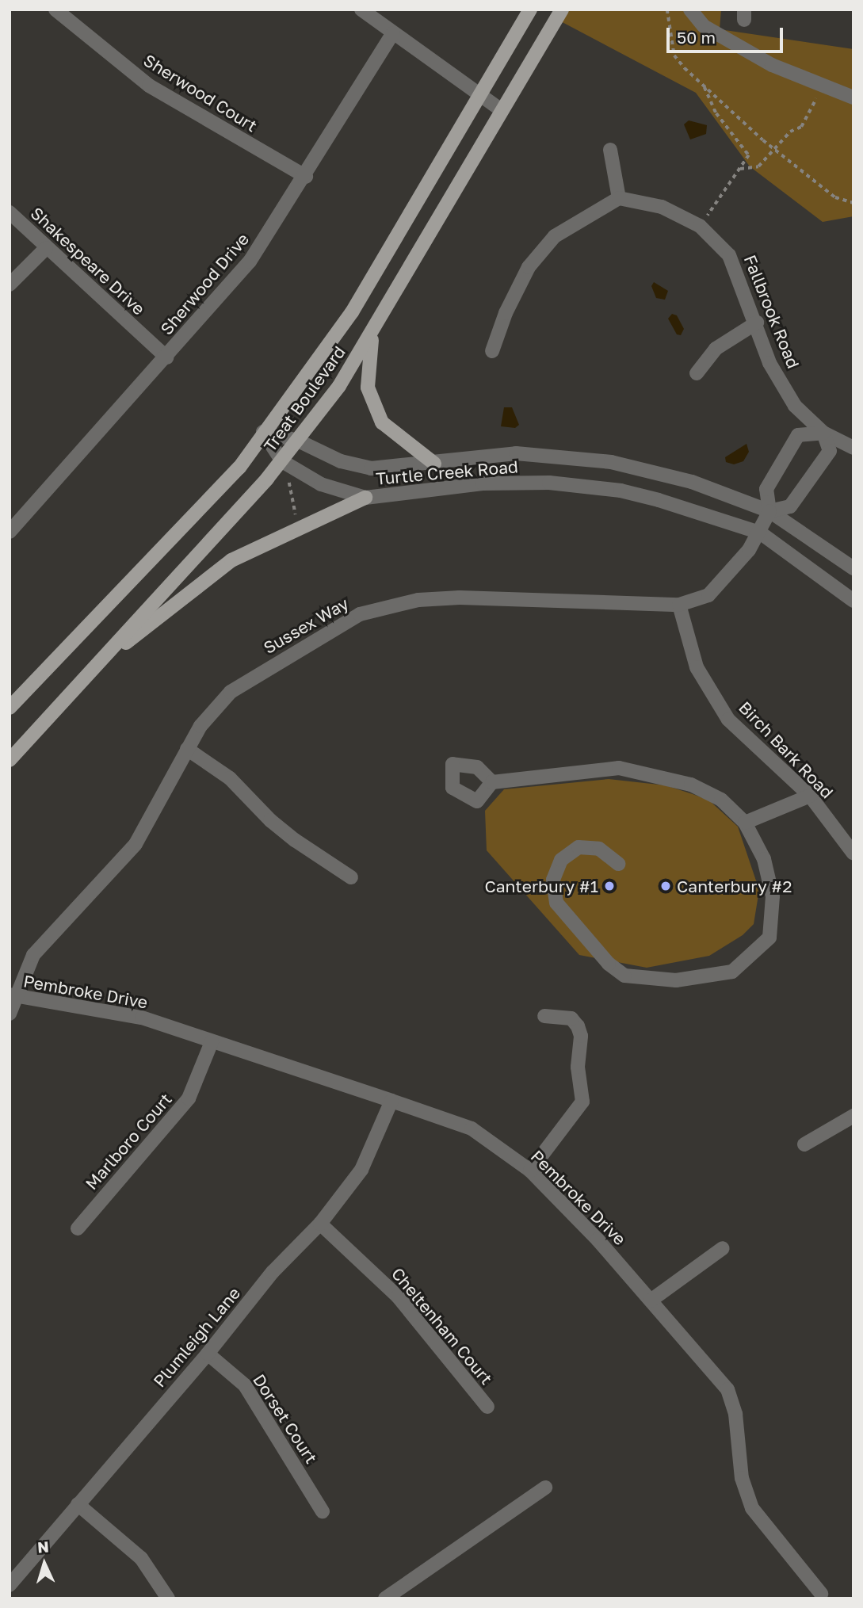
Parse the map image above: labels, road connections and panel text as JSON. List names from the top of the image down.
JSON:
{
  "streets": {
    "main road": ["Treat Boulevard"],
    "street": [
      "Sherwood Court",
      "Shakespeare Drive",
      "Sherwood Drive",
      "Fallbrook Road",
      "Turtle Creek Road",
      "Sussex Way",
      "Birch Bark Road",
      "Pembroke Drive",
      "Marlboro Court",
      "Cheltenham Court",
      "Plumleigh Lane",
      "Dorset Court"
    ]
  },
  "crossings": [
    ["Sherwood Court", "Sherwood Drive"],
    ["Shakespeare Drive", "Sherwood Drive"],
    ["Treat Boulevard", "Turtle Creek Road"],
    ["Turtle Creek Road", "Sussex Way"],
    ["Sussex Way", "Birch Bark Road"],
    ["Sussex Way", "Pembroke Drive"],
    ["Pembroke Drive", "Marlboro Court"],
    ["Pembroke Drive", "Plumleigh Lane"],
    ["Cheltenham Court", "Plumleigh Lane"],
    ["Plumleigh Lane", "Dorset Court"]
  ],
  "places": ["Canterbury #1", "Canterbury #2"],
  "scale_bar": "50 m",
  "north": "top"
}
